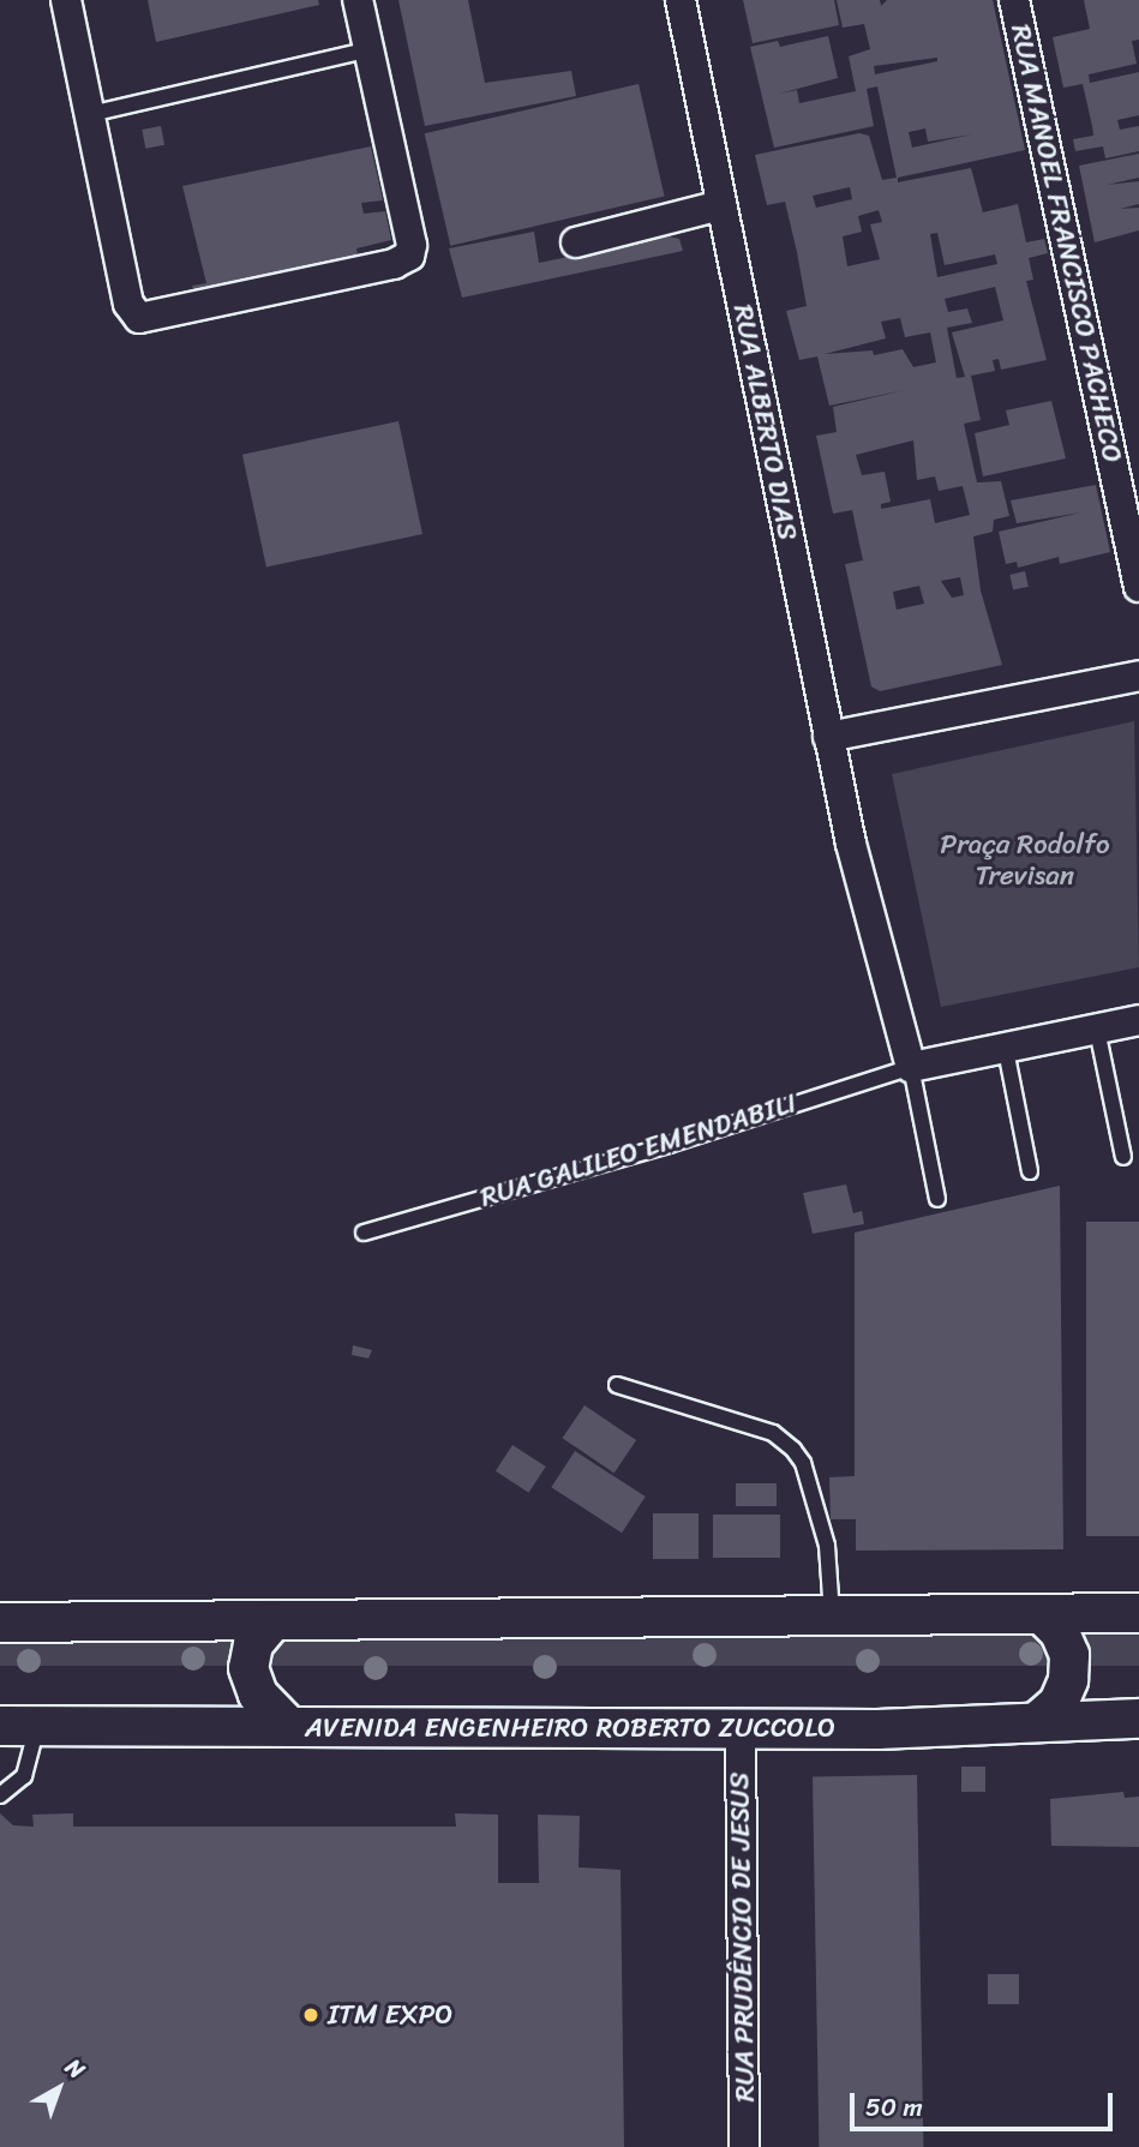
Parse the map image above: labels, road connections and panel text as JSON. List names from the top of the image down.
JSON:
{
  "streets": {
    "street": [
      "RUA MANOEL FRANCISCO PACHECO",
      "RUA ALBERTO DIAS",
      "RUA GALILEO EMENDABILI",
      "AVENIDA ENGENHEIRO ROBERTO ZUCCOLO",
      "RUA PRUDÊNCIO DE JESUS"
    ]
  },
  "crossings": [
    ["RUA ALBERTO DIAS", "RUA GALILEO EMENDABILI"],
    ["AVENIDA ENGENHEIRO ROBERTO ZUCCOLO", "RUA PRUDÊNCIO DE JESUS"]
  ],
  "parks": ["Praça Rodolfo Trevisan"],
  "places": ["ITM EXPO"],
  "scale_bar": "50 m",
  "north": "top right"
}
